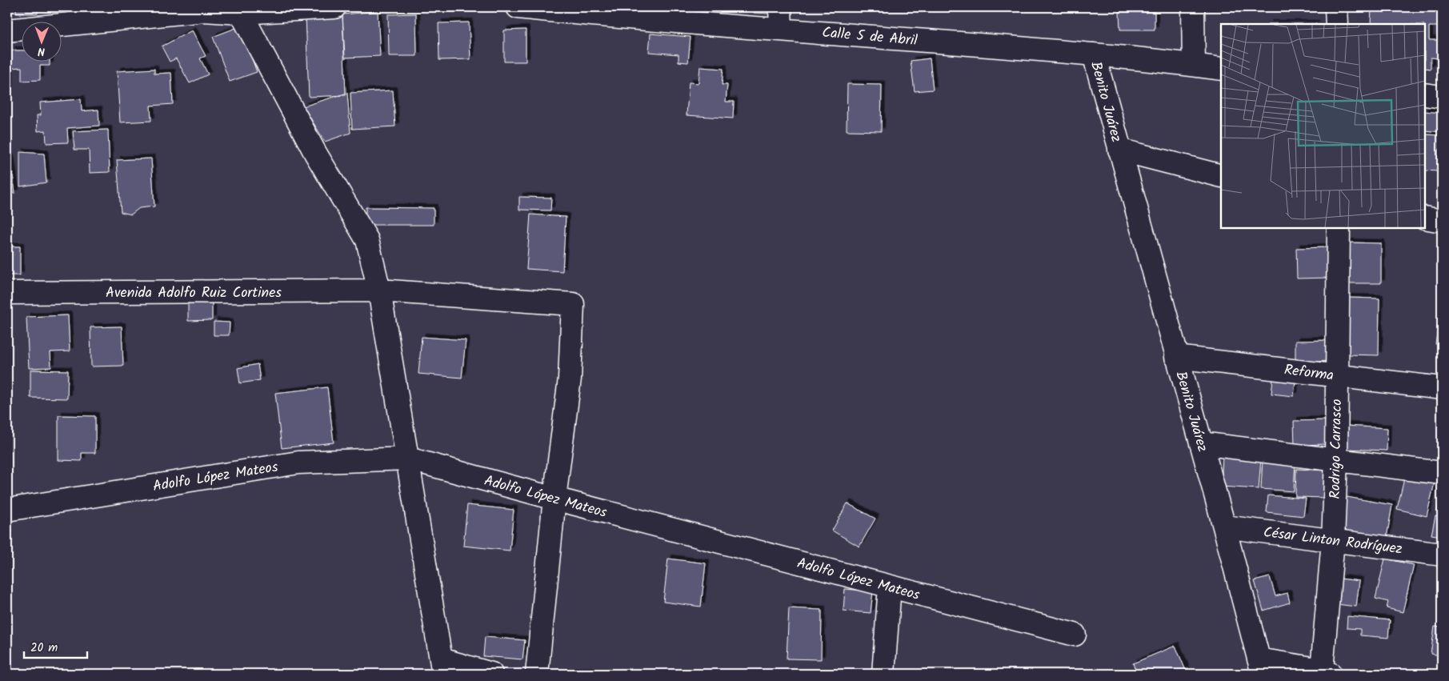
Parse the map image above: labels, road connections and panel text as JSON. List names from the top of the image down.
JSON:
{
  "streets": {
    "street": [
      "Calle 5 de Abril",
      "Benito Juárez",
      "Avenida Adolfo Ruiz Cortines",
      "Reforma",
      "Rodrigo Carrasco",
      "Adolfo López Mateos",
      "César Linton Rodríguez"
    ]
  },
  "crossings": [
    ["Calle 5 de Abril", "Benito Juárez"],
    ["Benito Juárez", "Reforma"],
    ["Benito Juárez", "César Linton Rodríguez"],
    ["Avenida Adolfo Ruiz Cortines", "Adolfo López Mateos"],
    ["Reforma", "Rodrigo Carrasco"],
    ["Rodrigo Carrasco", "César Linton Rodríguez"]
  ],
  "scale_bar": "20 m",
  "north": "bottom"
}
